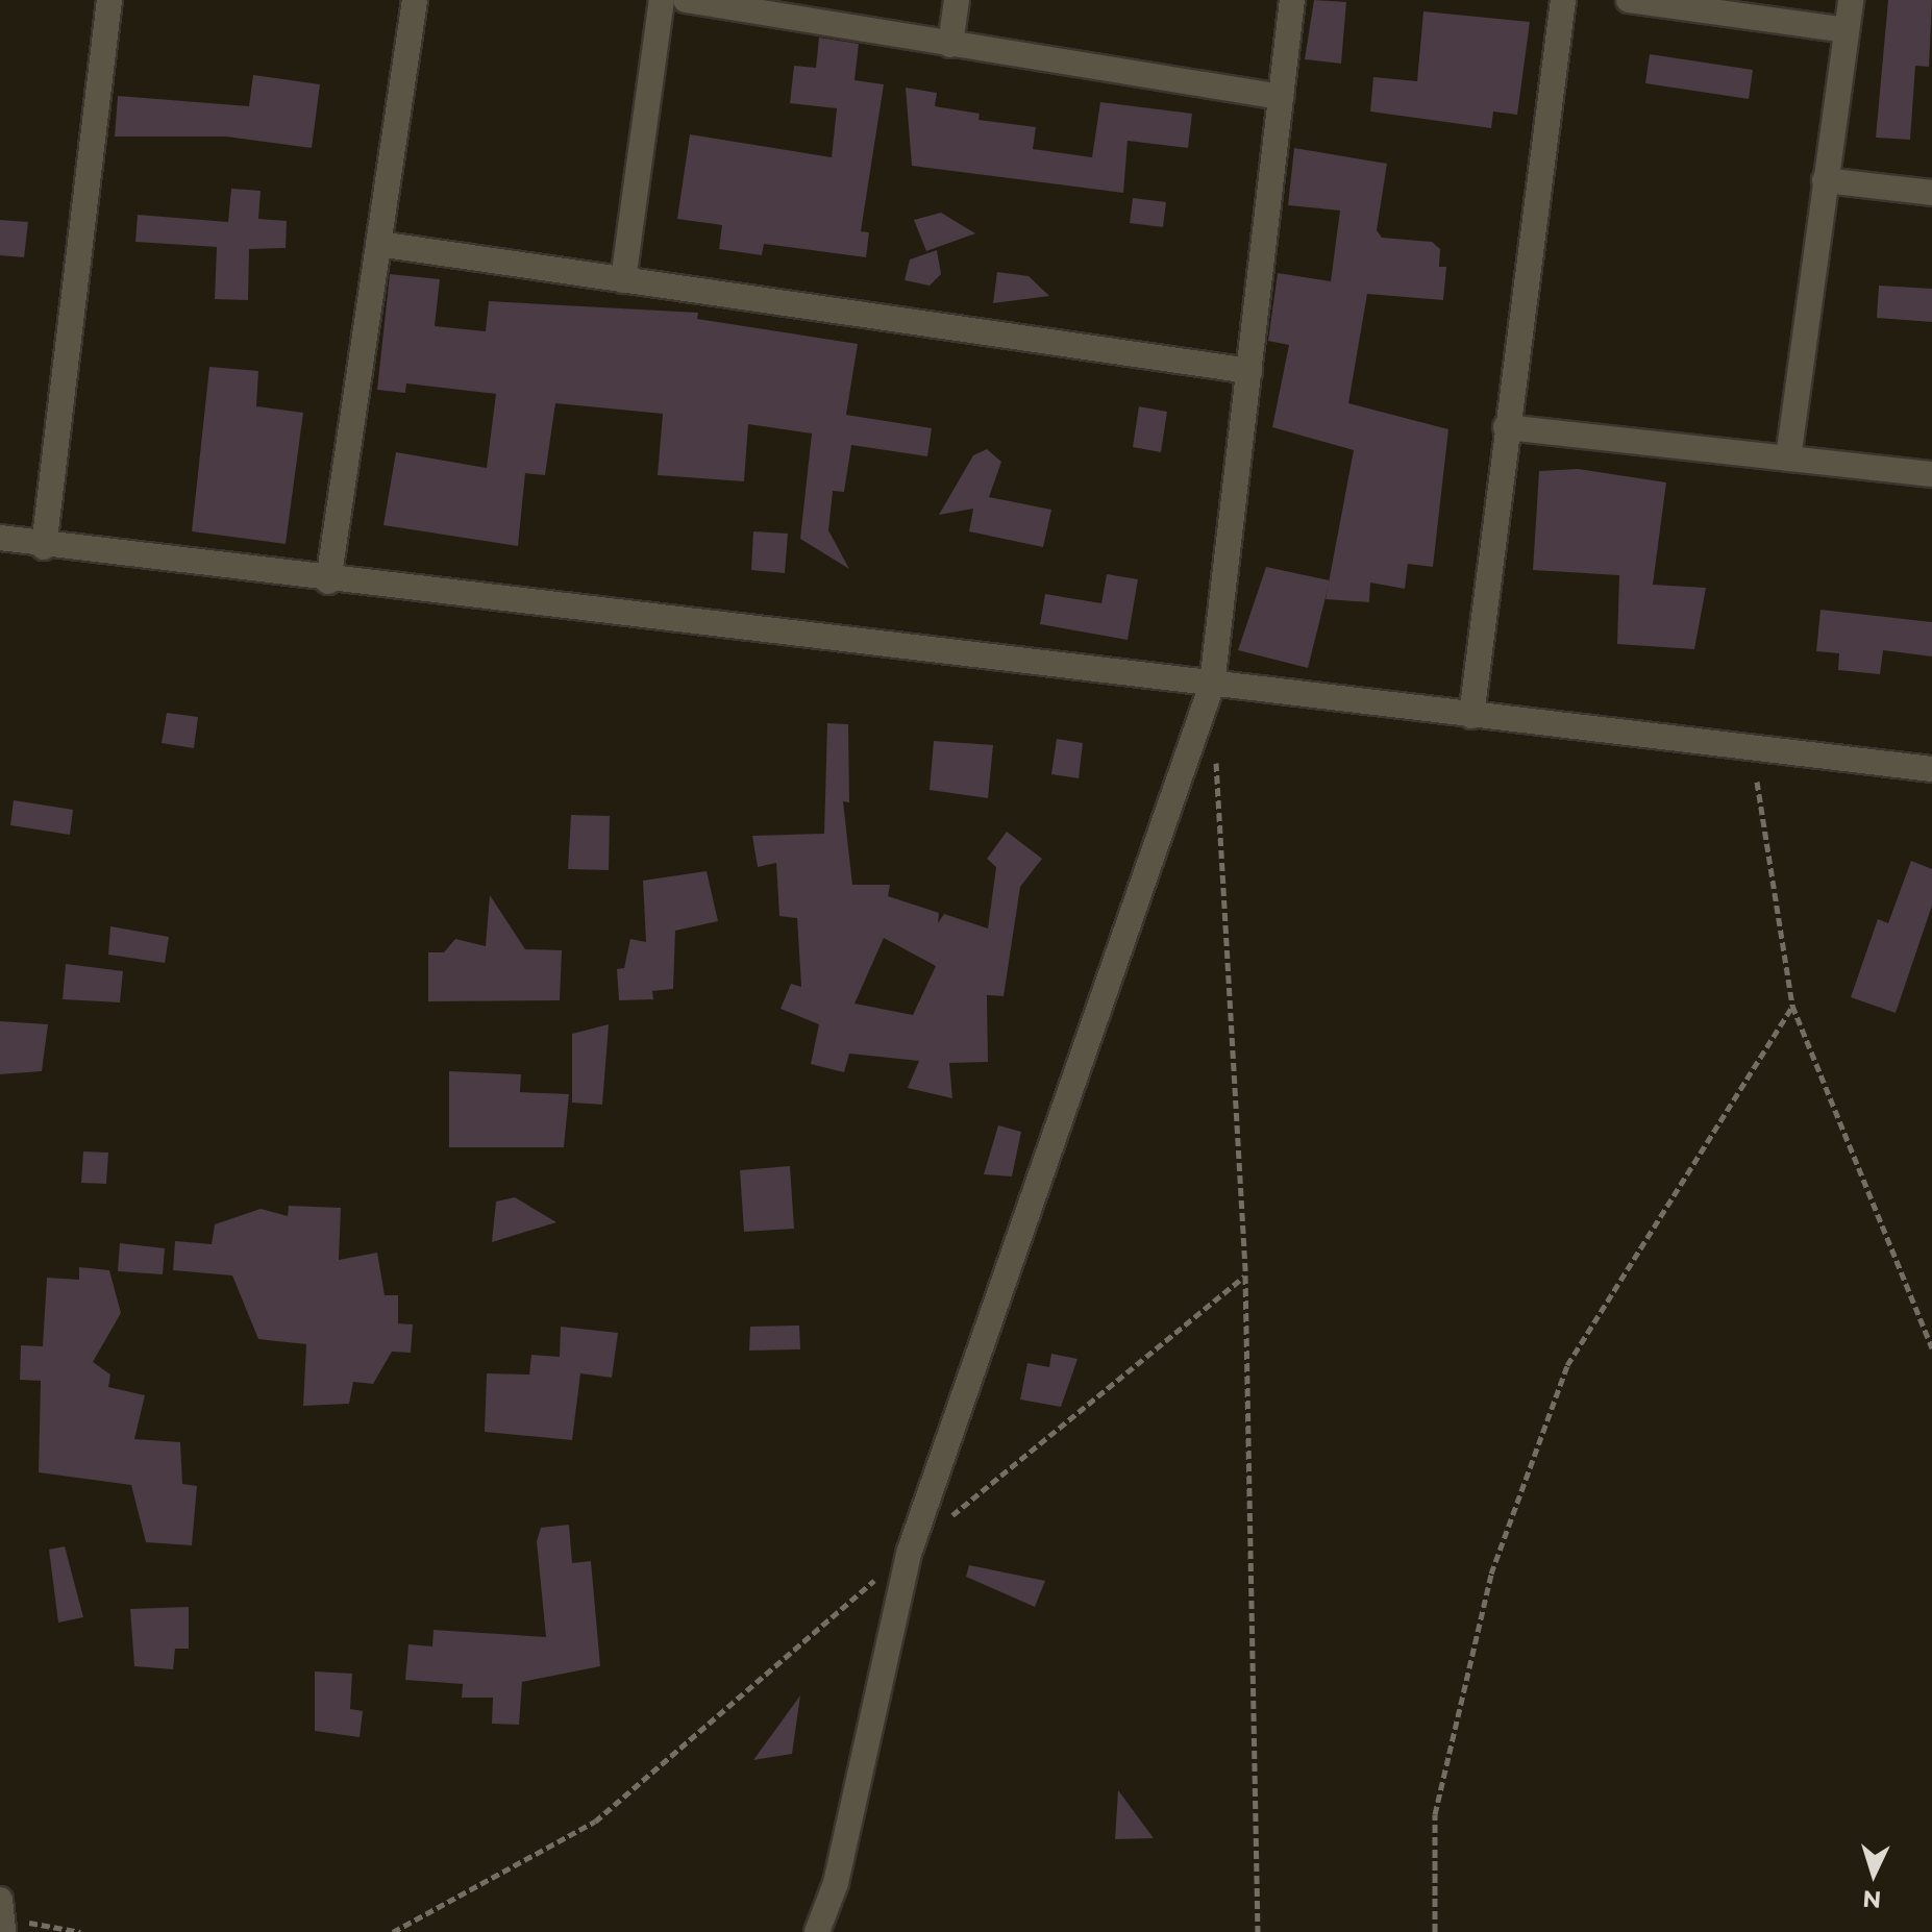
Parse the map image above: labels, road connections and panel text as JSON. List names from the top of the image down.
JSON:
{
  "north": "bottom"
}
